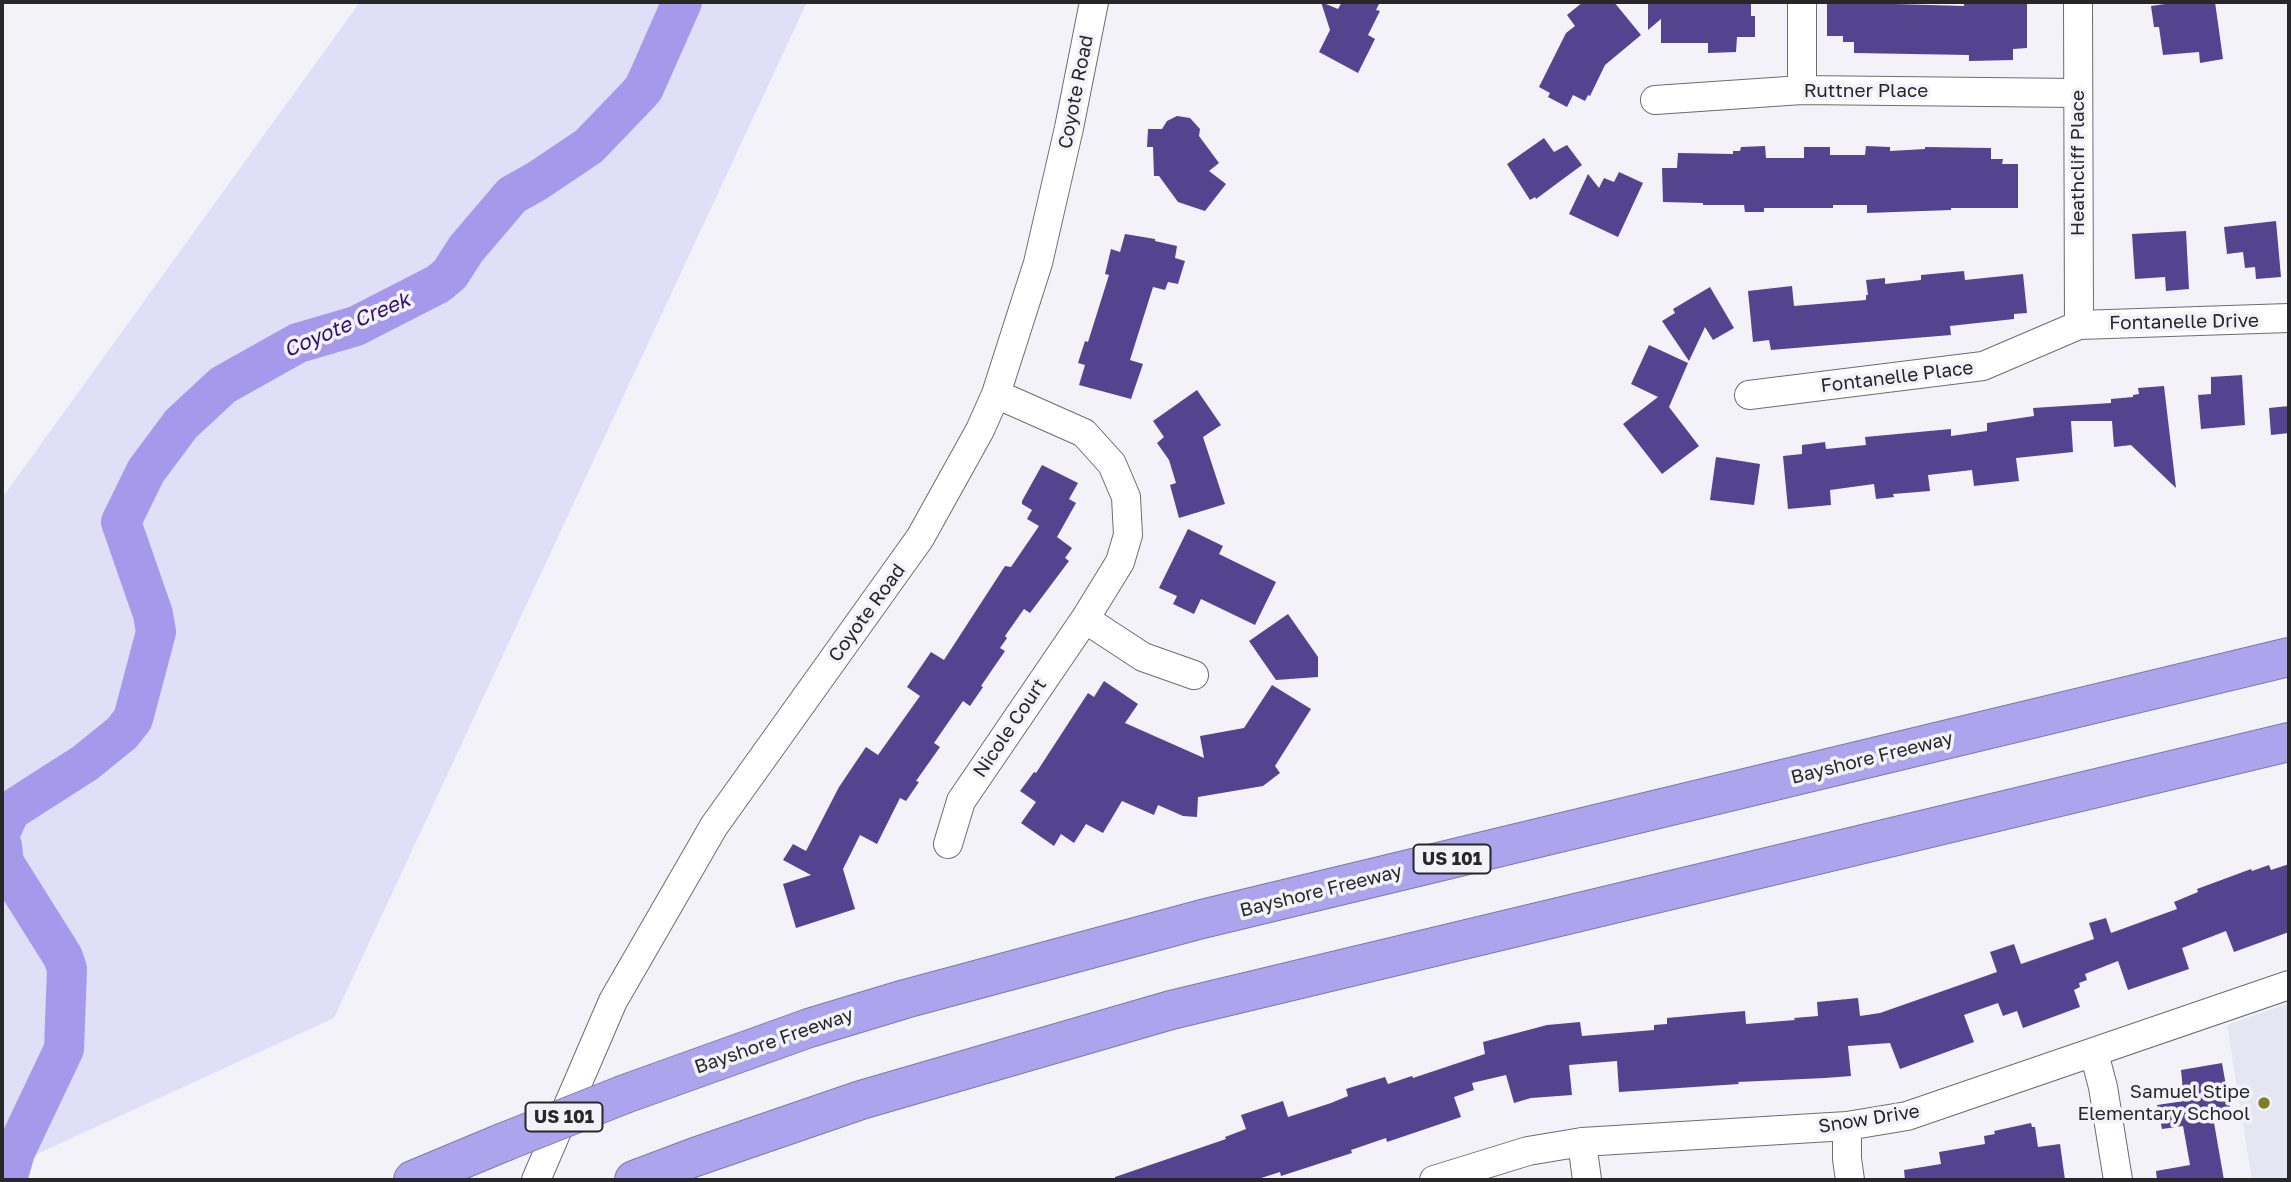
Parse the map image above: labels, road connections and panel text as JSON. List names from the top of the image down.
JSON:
{
  "streets": {
    "highway": ["Bayshore Freeway", "US 101"],
    "street": [
      "Ruttner Place",
      "Coyote Road",
      "Heathcliff Place",
      "Fontanelle Drive",
      "Fontanelle Place",
      "Nicole Court",
      "Snow Drive"
    ]
  },
  "crossings": [
    ["Ruttner Place", "Heathcliff Place"],
    ["Coyote Road", "Nicole Court"],
    ["Heathcliff Place", "Fontanelle Drive"],
    ["Heathcliff Place", "Fontanelle Place"],
    ["Fontanelle Drive", "Fontanelle Place"]
  ],
  "water": ["Coyote Creek"],
  "places": ["Samuel Stipe Elementary School"]
}
